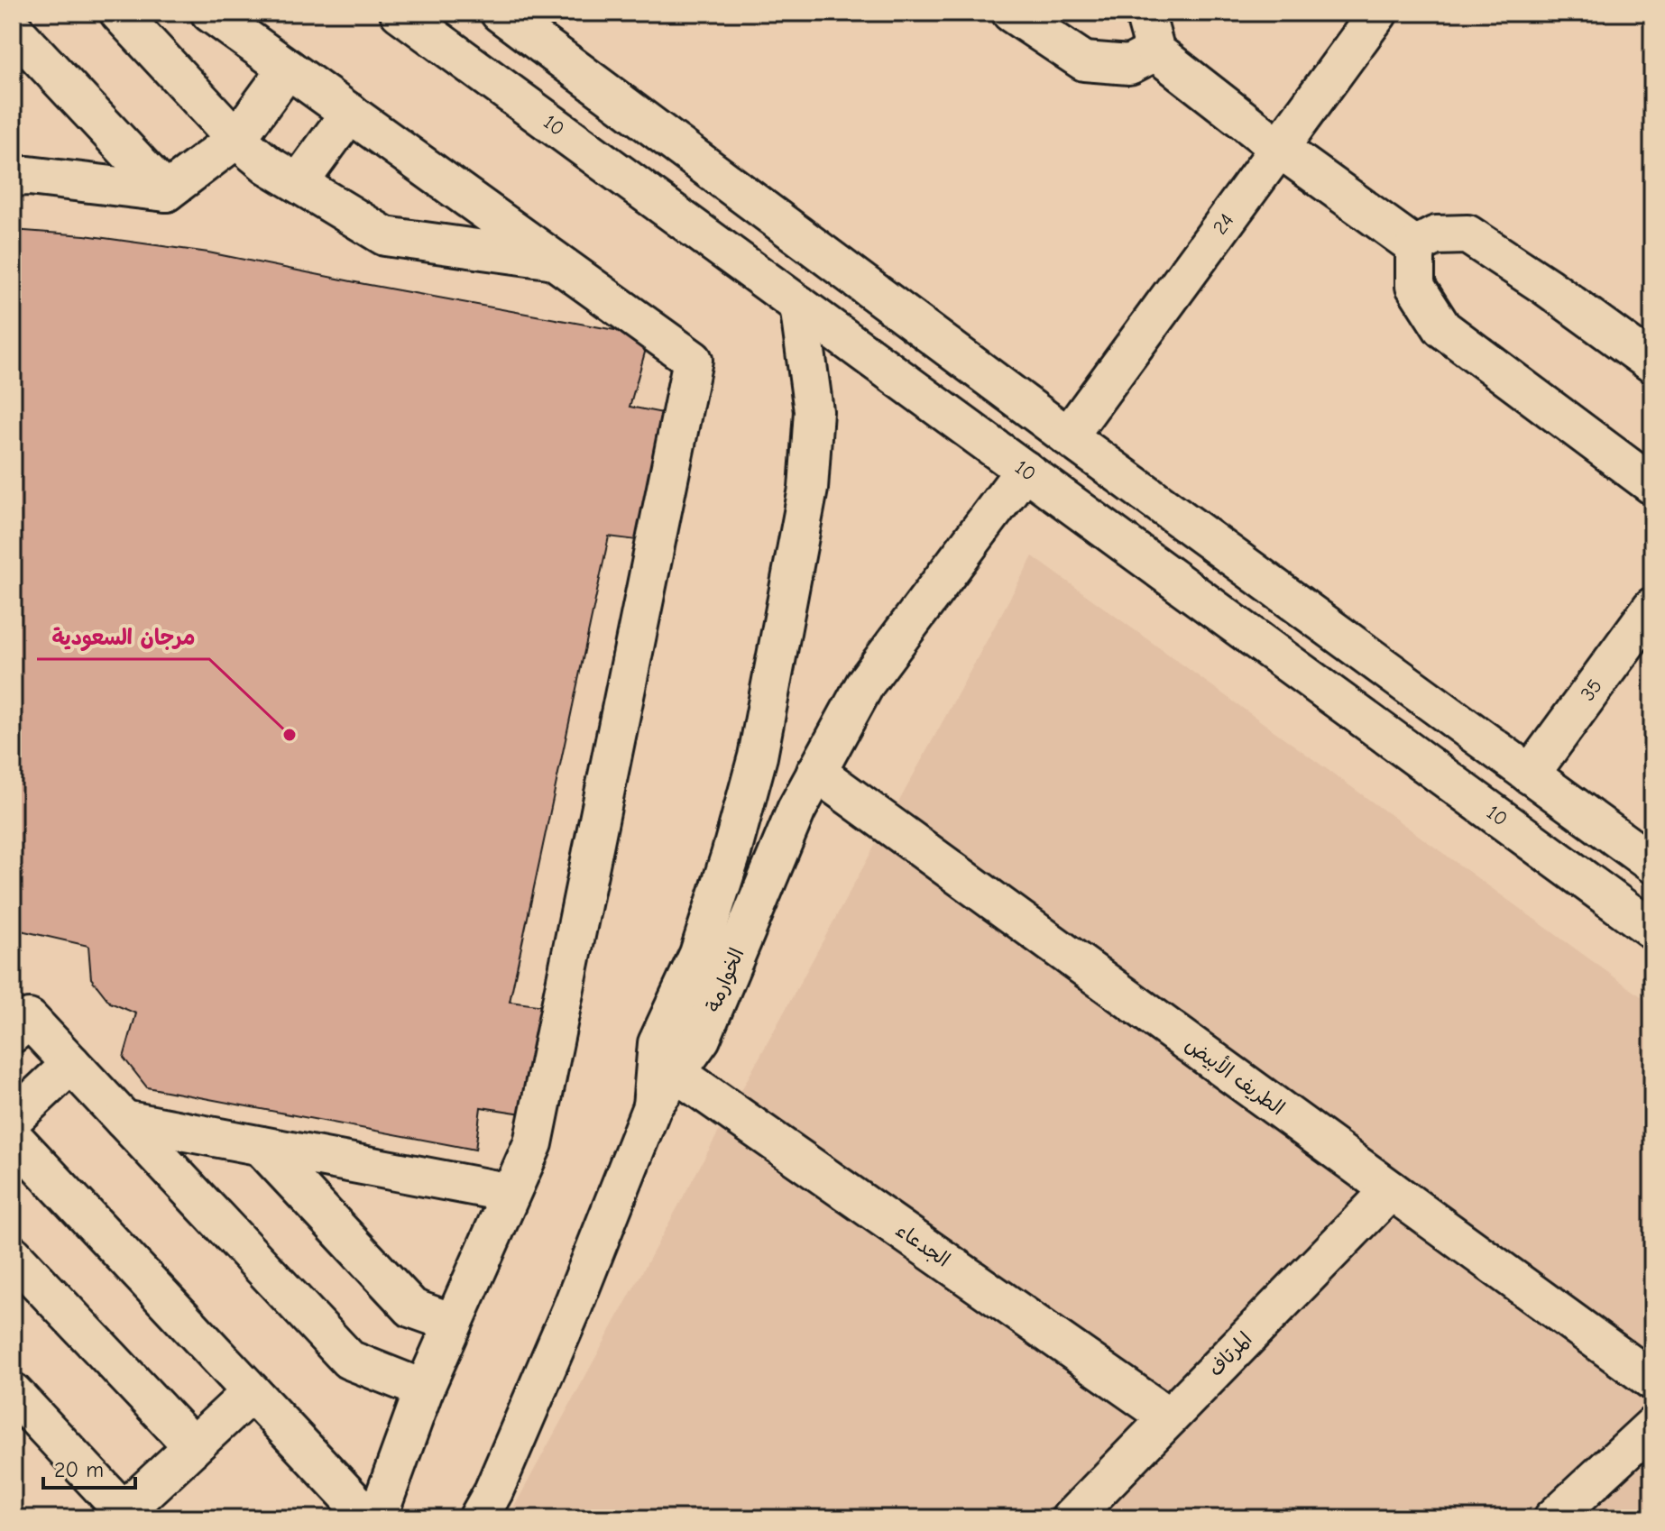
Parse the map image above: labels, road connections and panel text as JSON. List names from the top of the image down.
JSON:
{
  "streets": {
    "street": [
      "10",
      "24",
      "35",
      "الخوارمة",
      "الطريف الأبيض",
      "الجدعاء",
      "المرتاف"
    ]
  },
  "crossings": [
    ["10", "الخوارمة"],
    ["الخوارمة", "الطريف الأبيض"],
    ["الخوارمة", "الجدعاء"],
    ["الطريف الأبيض", "المرتاف"],
    ["الجدعاء", "المرتاف"]
  ],
  "places": ["مرجان السعودية"],
  "scale_bar": "20 m"
}
